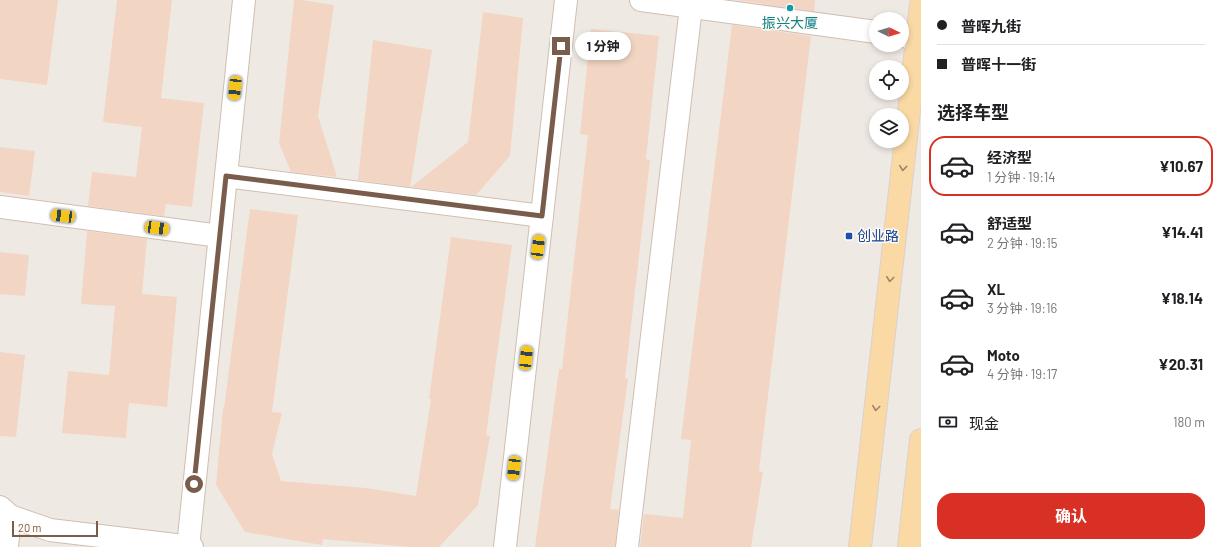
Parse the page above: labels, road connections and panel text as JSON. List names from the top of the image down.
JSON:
{
  "places": {
    "other": ["振兴大厦"],
    "transit": ["创业路"]
  },
  "scale_bar": "20 m",
  "north": "right",
  "page": {
    "banner": ["普晖九街", "普晖十一街"],
    "bubble": "1 分钟",
    "heading": "选择车型",
    "list": [
      {
        "name": "经济型",
        "note": "1 分钟 · 19:14",
        "value": "¥10.67"
      },
      {
        "name": "舒适型",
        "note": "2 分钟 · 19:15",
        "value": "¥14.41"
      },
      {
        "name": "XL",
        "note": "3 分钟 · 19:16",
        "value": "¥18.14"
      },
      {
        "name": "Moto",
        "note": "4 分钟 · 19:17",
        "value": "¥20.31"
      }
    ],
    "pay": ["现金", "180 m"],
    "buttons": "确认",
    "scale": "20 m"
  }
}
